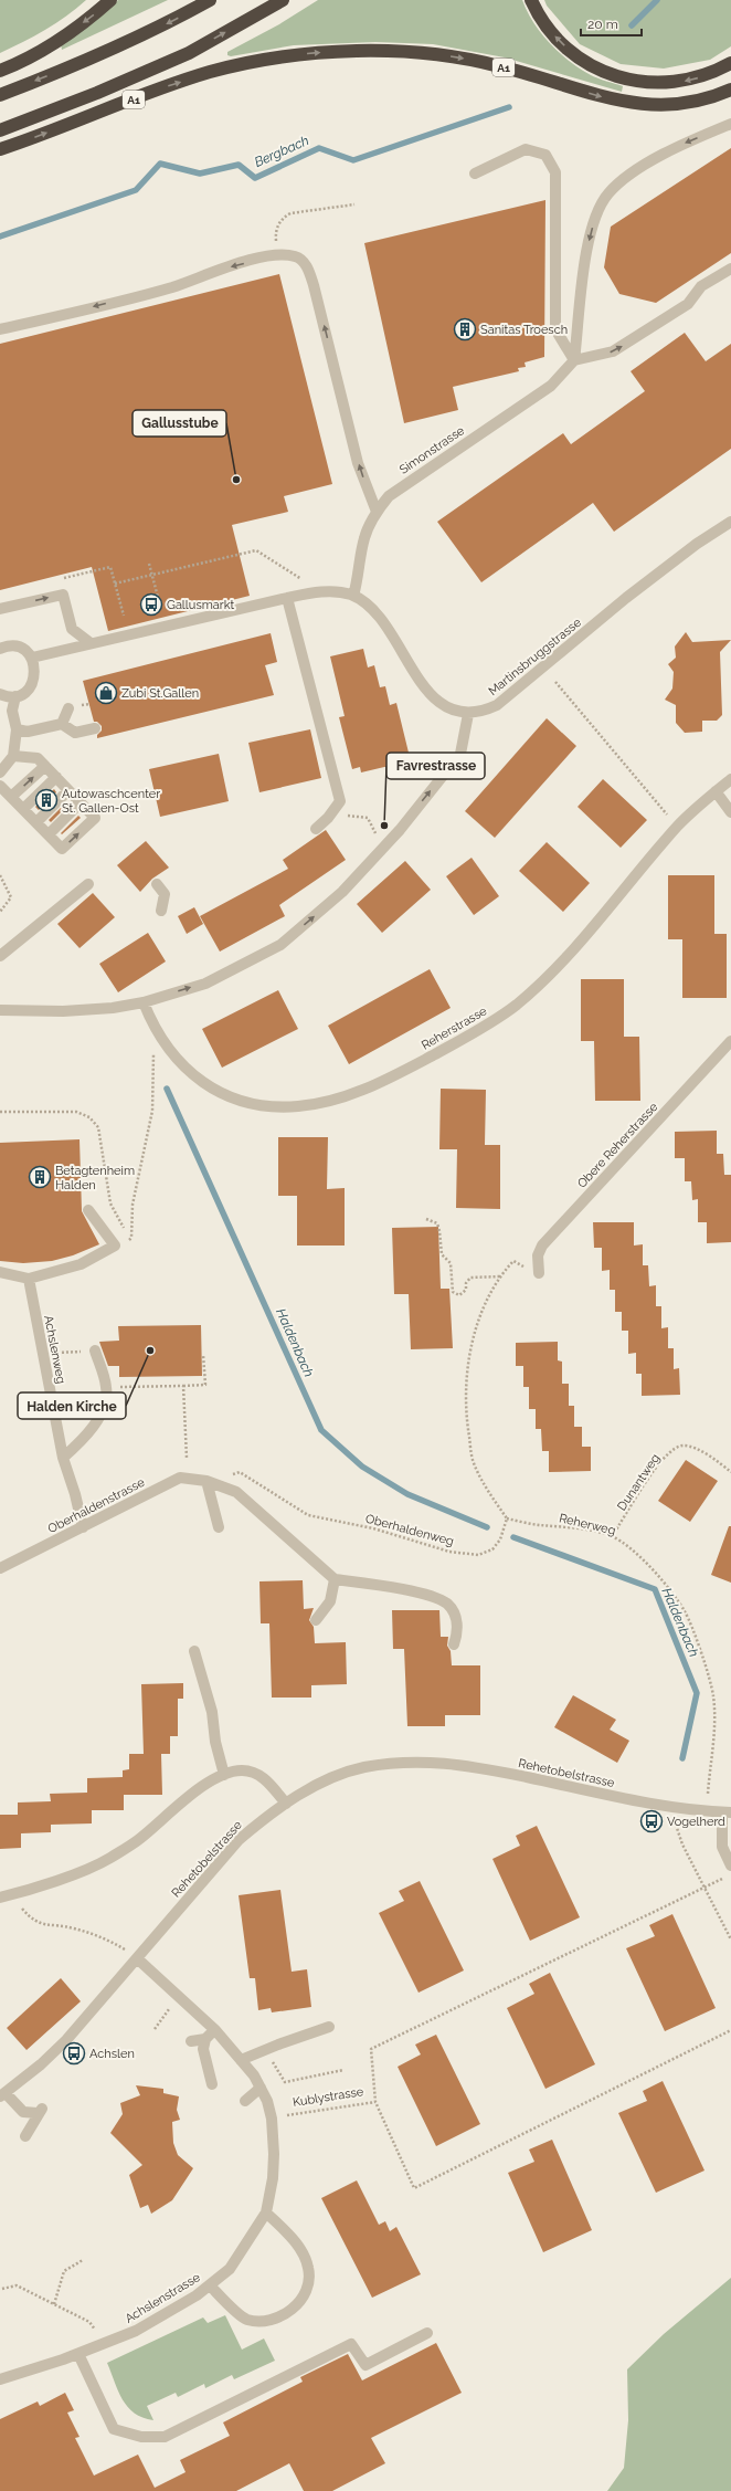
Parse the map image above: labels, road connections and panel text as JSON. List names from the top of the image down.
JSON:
{
  "streets": {
    "highway": ["A1"],
    "street": [
      "Simonstrasse",
      "Martinsbruggstrasse",
      "Reherstrasse",
      "Obere Reherstrasse",
      "Achslenweg",
      "Oberhaldenstrasse",
      "Rehetobelstrasse",
      "Achslenstrasse"
    ],
    "path": [
      "Dunantweg",
      "Reherweg",
      "Oberhaldenweg",
      "Kublystrasse"
    ]
  },
  "crossings": [
    ["Achslenweg", "Oberhaldenstrasse"],
    ["Dunantweg", "Reherweg"],
    ["Oberhaldenstrasse", "Oberhaldenweg"],
    ["Reherweg", "Oberhaldenweg"],
    ["Rehetobelstrasse", "Achslenstrasse"]
  ],
  "water": ["Bergbach", "Haldenbach"],
  "places": {
    "building": ["Sanitas Troesch", "Autowaschcenter St. Gallen-Ost", "Betagtenheim Halden"],
    "other": ["Gallusstube", "Favrestrasse", "Halden Kirche"],
    "bus stop": ["Gallusmarkt", "Vogelherd", "Achslen"],
    "shop": ["Zubi St.Gallen"]
  },
  "scale_bar": "20 m"
}
